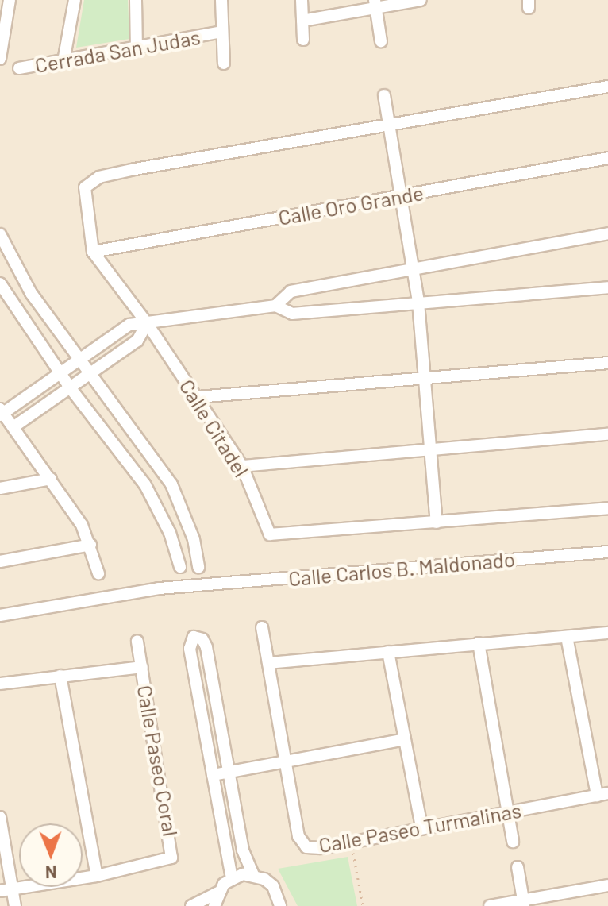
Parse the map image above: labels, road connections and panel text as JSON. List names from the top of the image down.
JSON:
{
  "streets": {
    "street": [
      "Cerrada San Judas",
      "Calle Oro Grande",
      "Calle Citadel",
      "Calle Carlos B. Maldonado",
      "Calle Paseo Coral",
      "Calle Paseo Turmalinas"
    ]
  },
  "crossings": [
    ["Calle Oro Grande", "Calle Citadel"]
  ],
  "north": "bottom"
}
